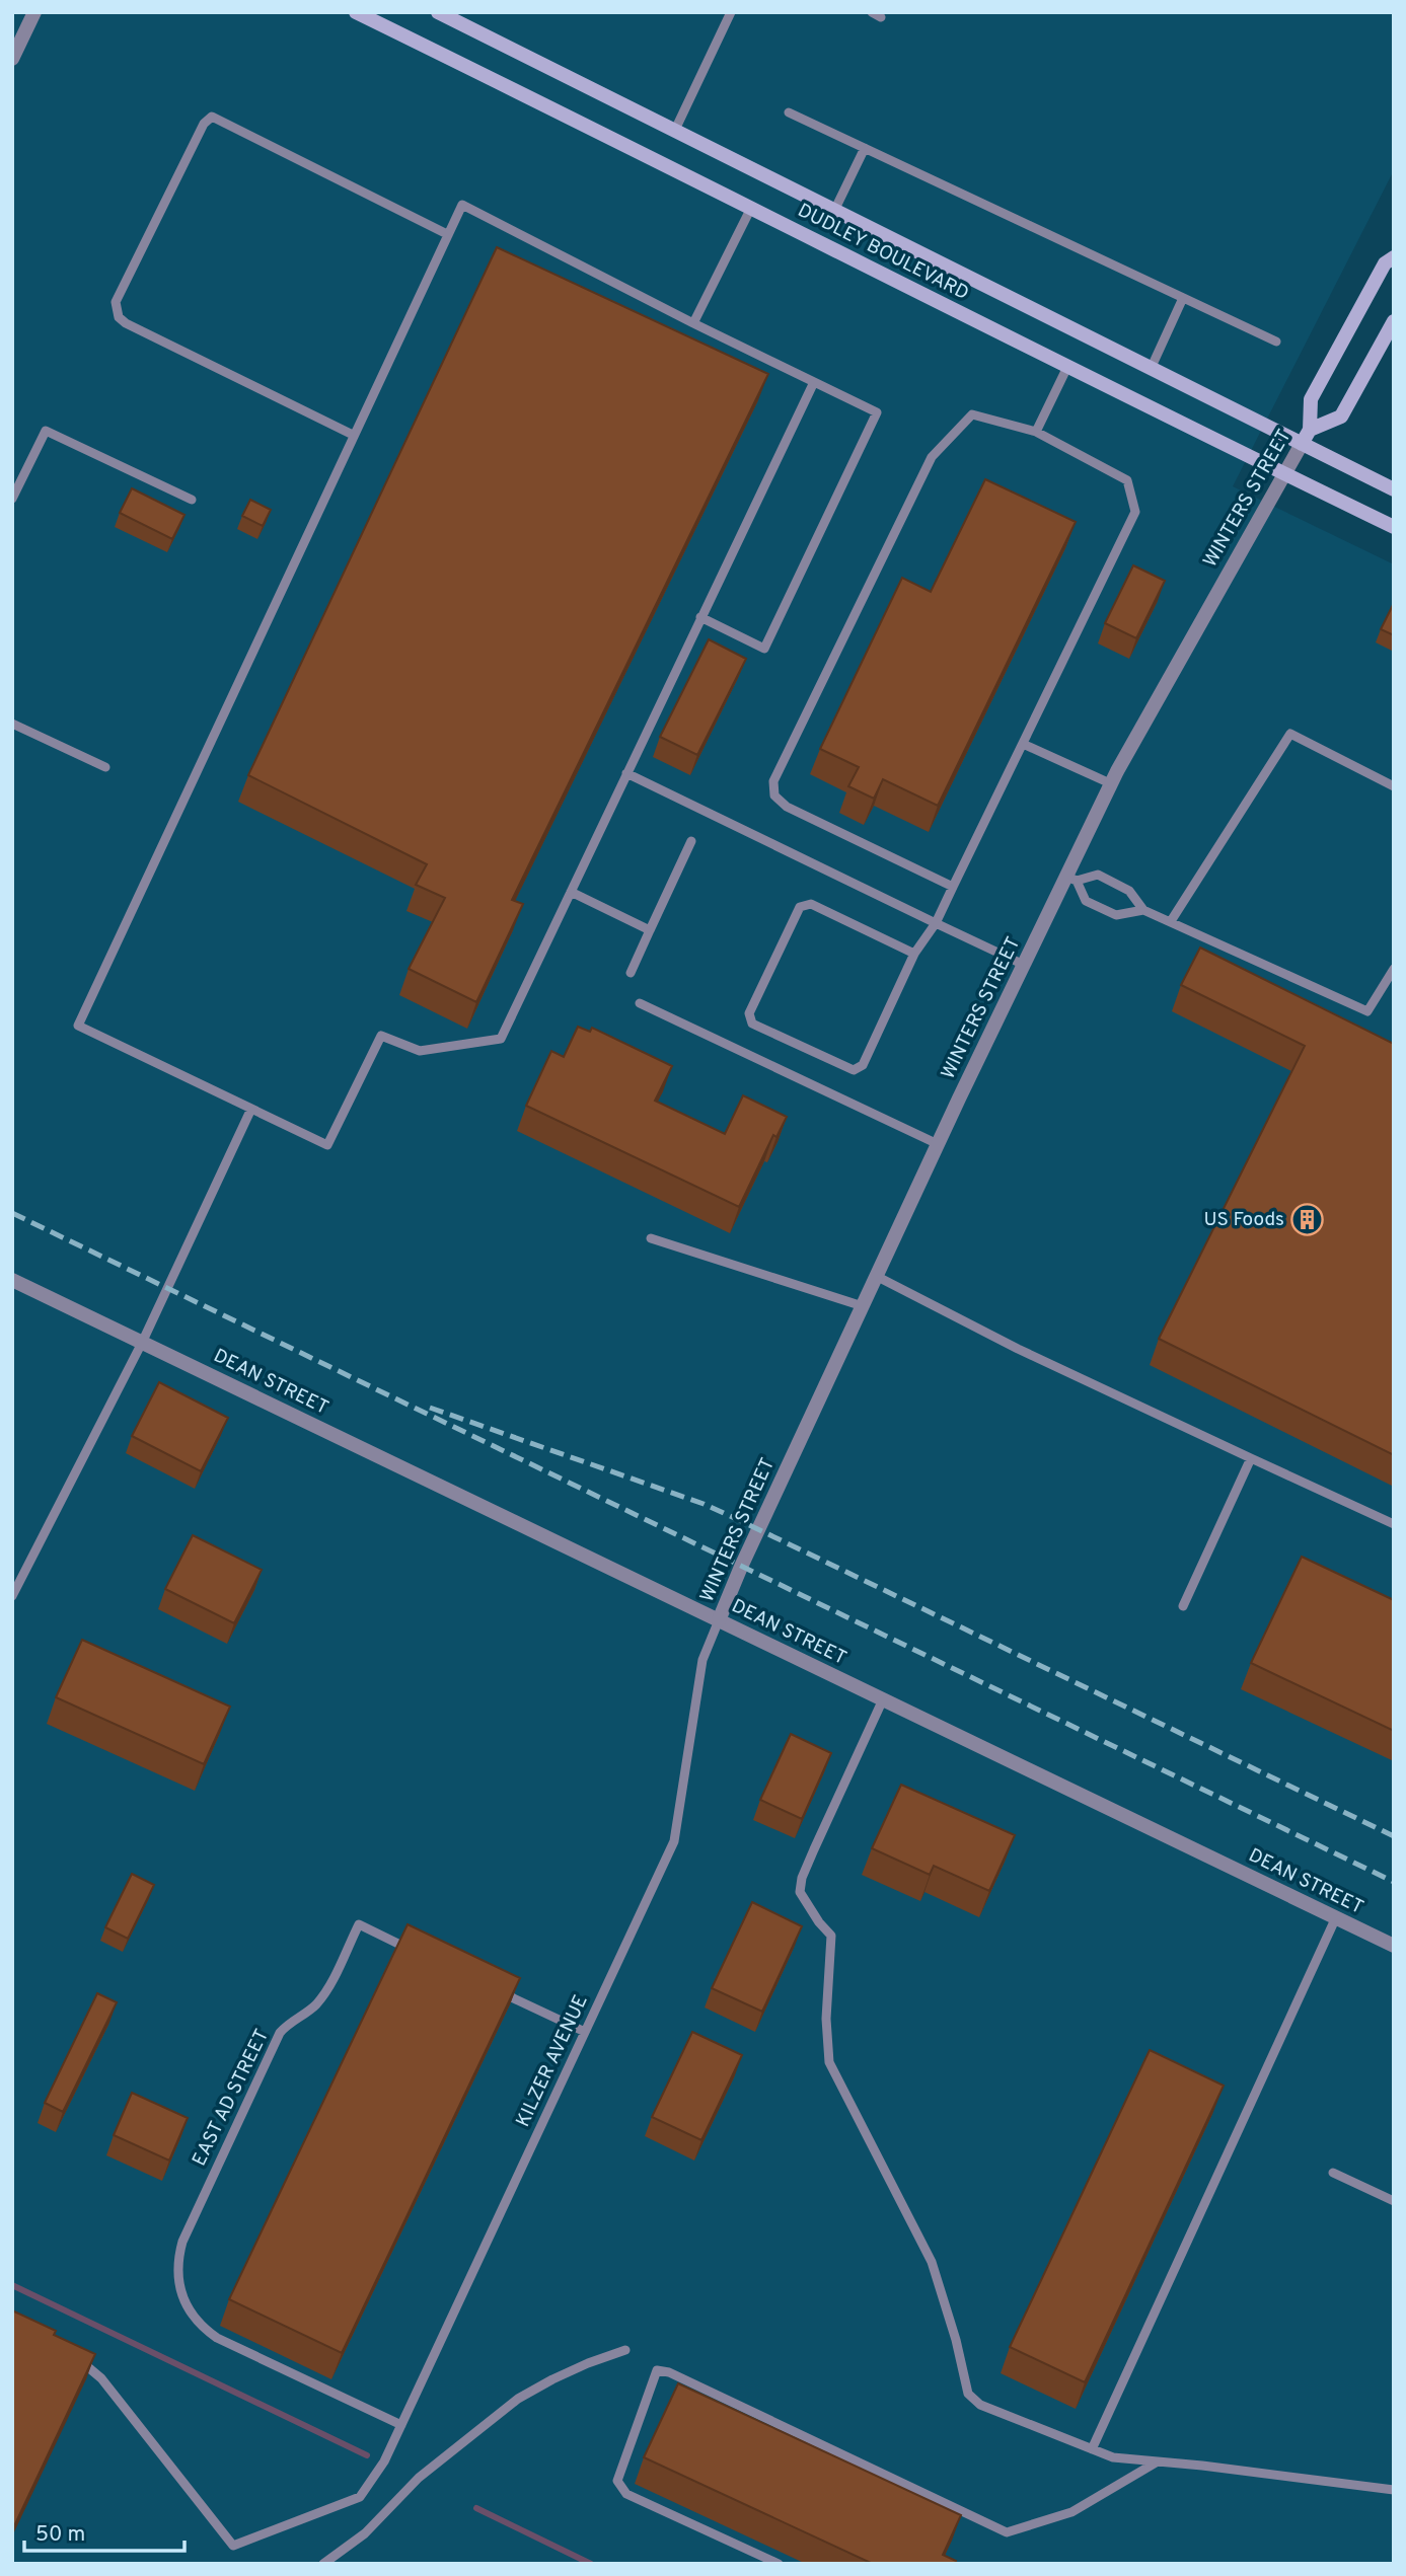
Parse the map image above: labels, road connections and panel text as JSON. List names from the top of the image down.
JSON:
{
  "streets": {
    "main road": ["DUDLEY BOULEVARD", "WINTERS STREET"],
    "street": ["DEAN STREET"],
    "lane": ["KILZER AVENUE", "EAST AD STREET"]
  },
  "crossings": [
    ["DUDLEY BOULEVARD", "WINTERS STREET"],
    ["WINTERS STREET", "DEAN STREET"],
    ["WINTERS STREET", "KILZER AVENUE"],
    ["DEAN STREET", "KILZER AVENUE"],
    ["KILZER AVENUE", "EAST AD STREET"]
  ],
  "places": {
    "building": ["US Foods"]
  },
  "scale_bar": "50 m"
}
